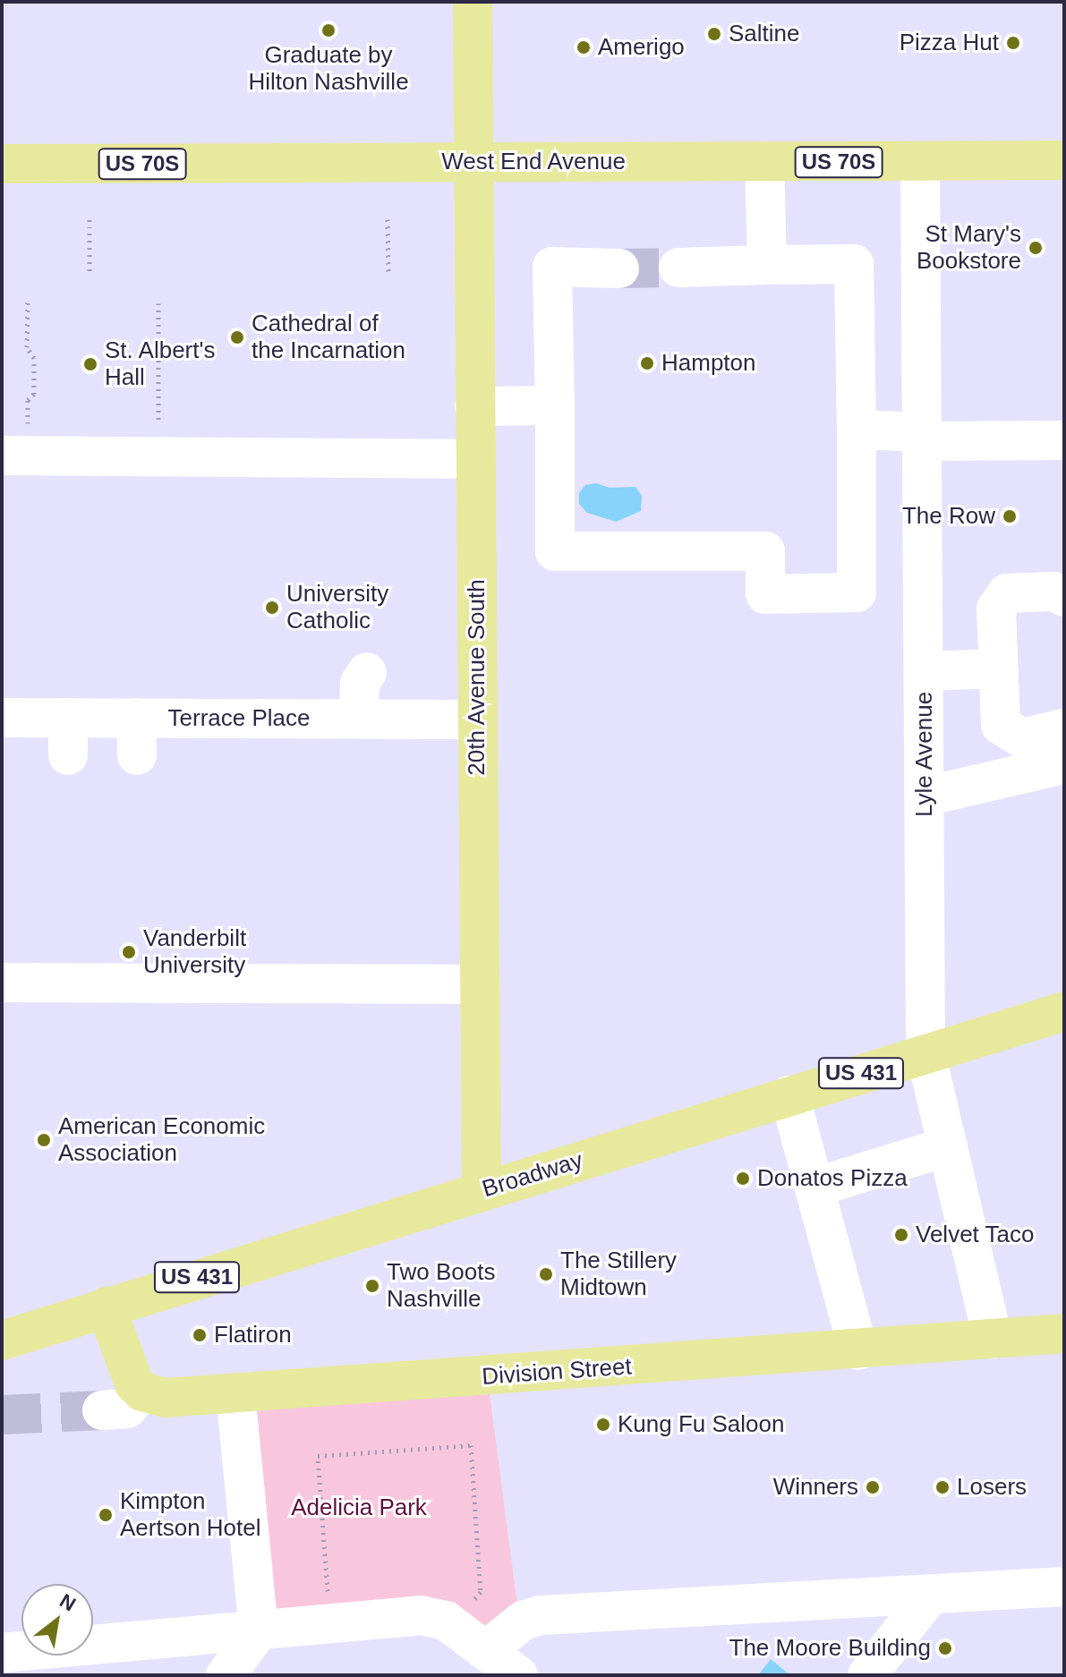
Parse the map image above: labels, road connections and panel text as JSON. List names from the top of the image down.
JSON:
{
  "streets": {
    "main road": [
      "West End Avenue",
      "US 70S",
      "20th Avenue South",
      "US 431",
      "Broadway",
      "Division Street"
    ],
    "street": ["Terrace Place", "Lyle Avenue"]
  },
  "crossings": [
    ["West End Avenue", "20th Avenue South"],
    ["West End Avenue", "Lyle Avenue"],
    ["20th Avenue South", "Terrace Place"],
    ["20th Avenue South", "Broadway"],
    ["Lyle Avenue", "Broadway"],
    ["Lyle Avenue", "Division Street"]
  ],
  "parks": ["Adelicia Park"],
  "places": [
    "Graduate by Hilton Nashville",
    "Saltine",
    "Pizza Hut",
    "Amerigo",
    "St Mary's Bookstore",
    "Cathedral of the Incarnation",
    "Hampton",
    "St. Albert's Hall",
    "The Row",
    "University Catholic",
    "Vanderbilt University",
    "American Economic Association",
    "Donatos Pizza",
    "Velvet Taco",
    "The Stillery Midtown",
    "Two Boots Nashville",
    "Flatiron",
    "Kung Fu Saloon",
    "Winners",
    "Losers",
    "Kimpton Aertson Hotel",
    "The Moore Building"
  ],
  "north": "top right"
}
